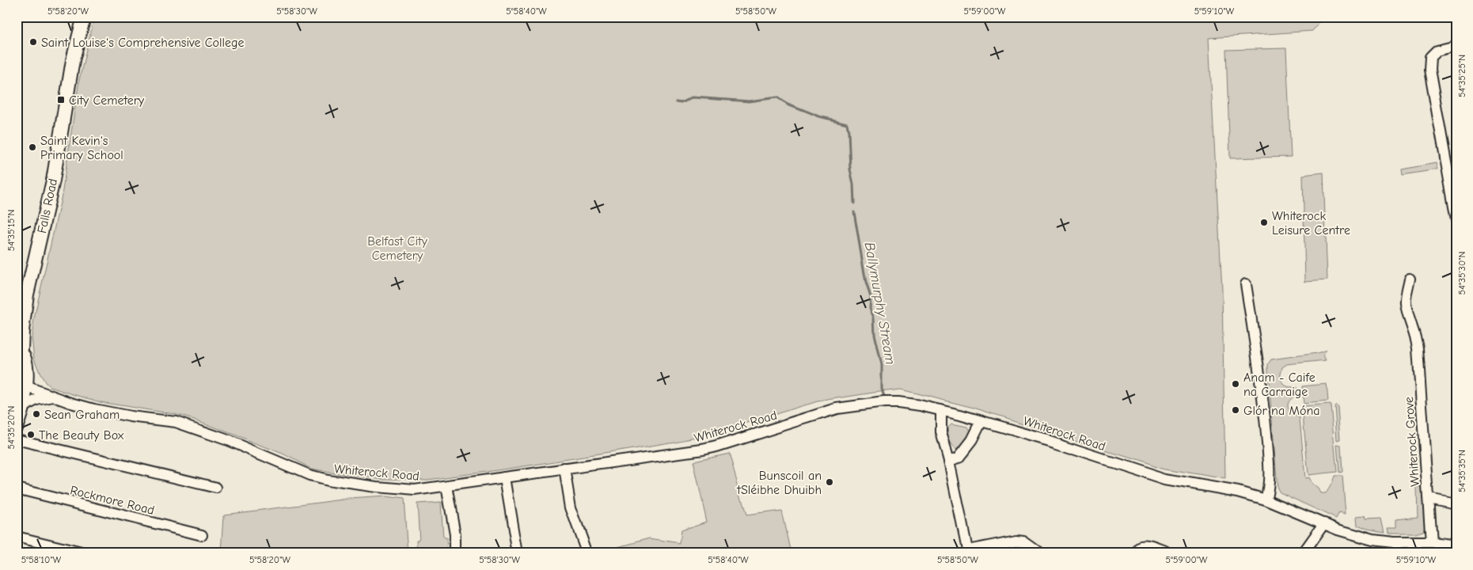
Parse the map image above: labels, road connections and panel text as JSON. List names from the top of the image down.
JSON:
{
  "streets": {
    "main road": ["Falls Road"],
    "street": ["Whiterock Road", "Whiterock Grove", "Rockmore Road"]
  },
  "crossings": [
    ["Falls Road", "Whiterock Road"],
    ["Whiterock Road", "Whiterock Grove"]
  ],
  "water": ["Ballymurphy Stream"],
  "parks": ["Belfast City Cemetery"],
  "places": {
    "other": [
      "Saint Louise's Comprehensive College",
      "Saint Kevin's Primary School",
      "Whiterock Leisure Centre",
      "Anam - Caife na Carraige",
      "Glór na Móna",
      "Sean Graham",
      "The Beauty Box",
      "Bunscoil an tSléibhe Dhuibh"
    ],
    "transit": ["City Cemetery"]
  },
  "coordinates": [
    "5°58'20\"W",
    "5°58'30\"W",
    "5°58'40\"W",
    "5°58'50\"W",
    "5°59'00\"W",
    "5°59'10\"W",
    "54°35'25\"N",
    "54°35'15\"N",
    "54°35'30\"N",
    "54°35'20\"N",
    "54°35'35\"N",
    "5°58'10\"W"
  ]
}
